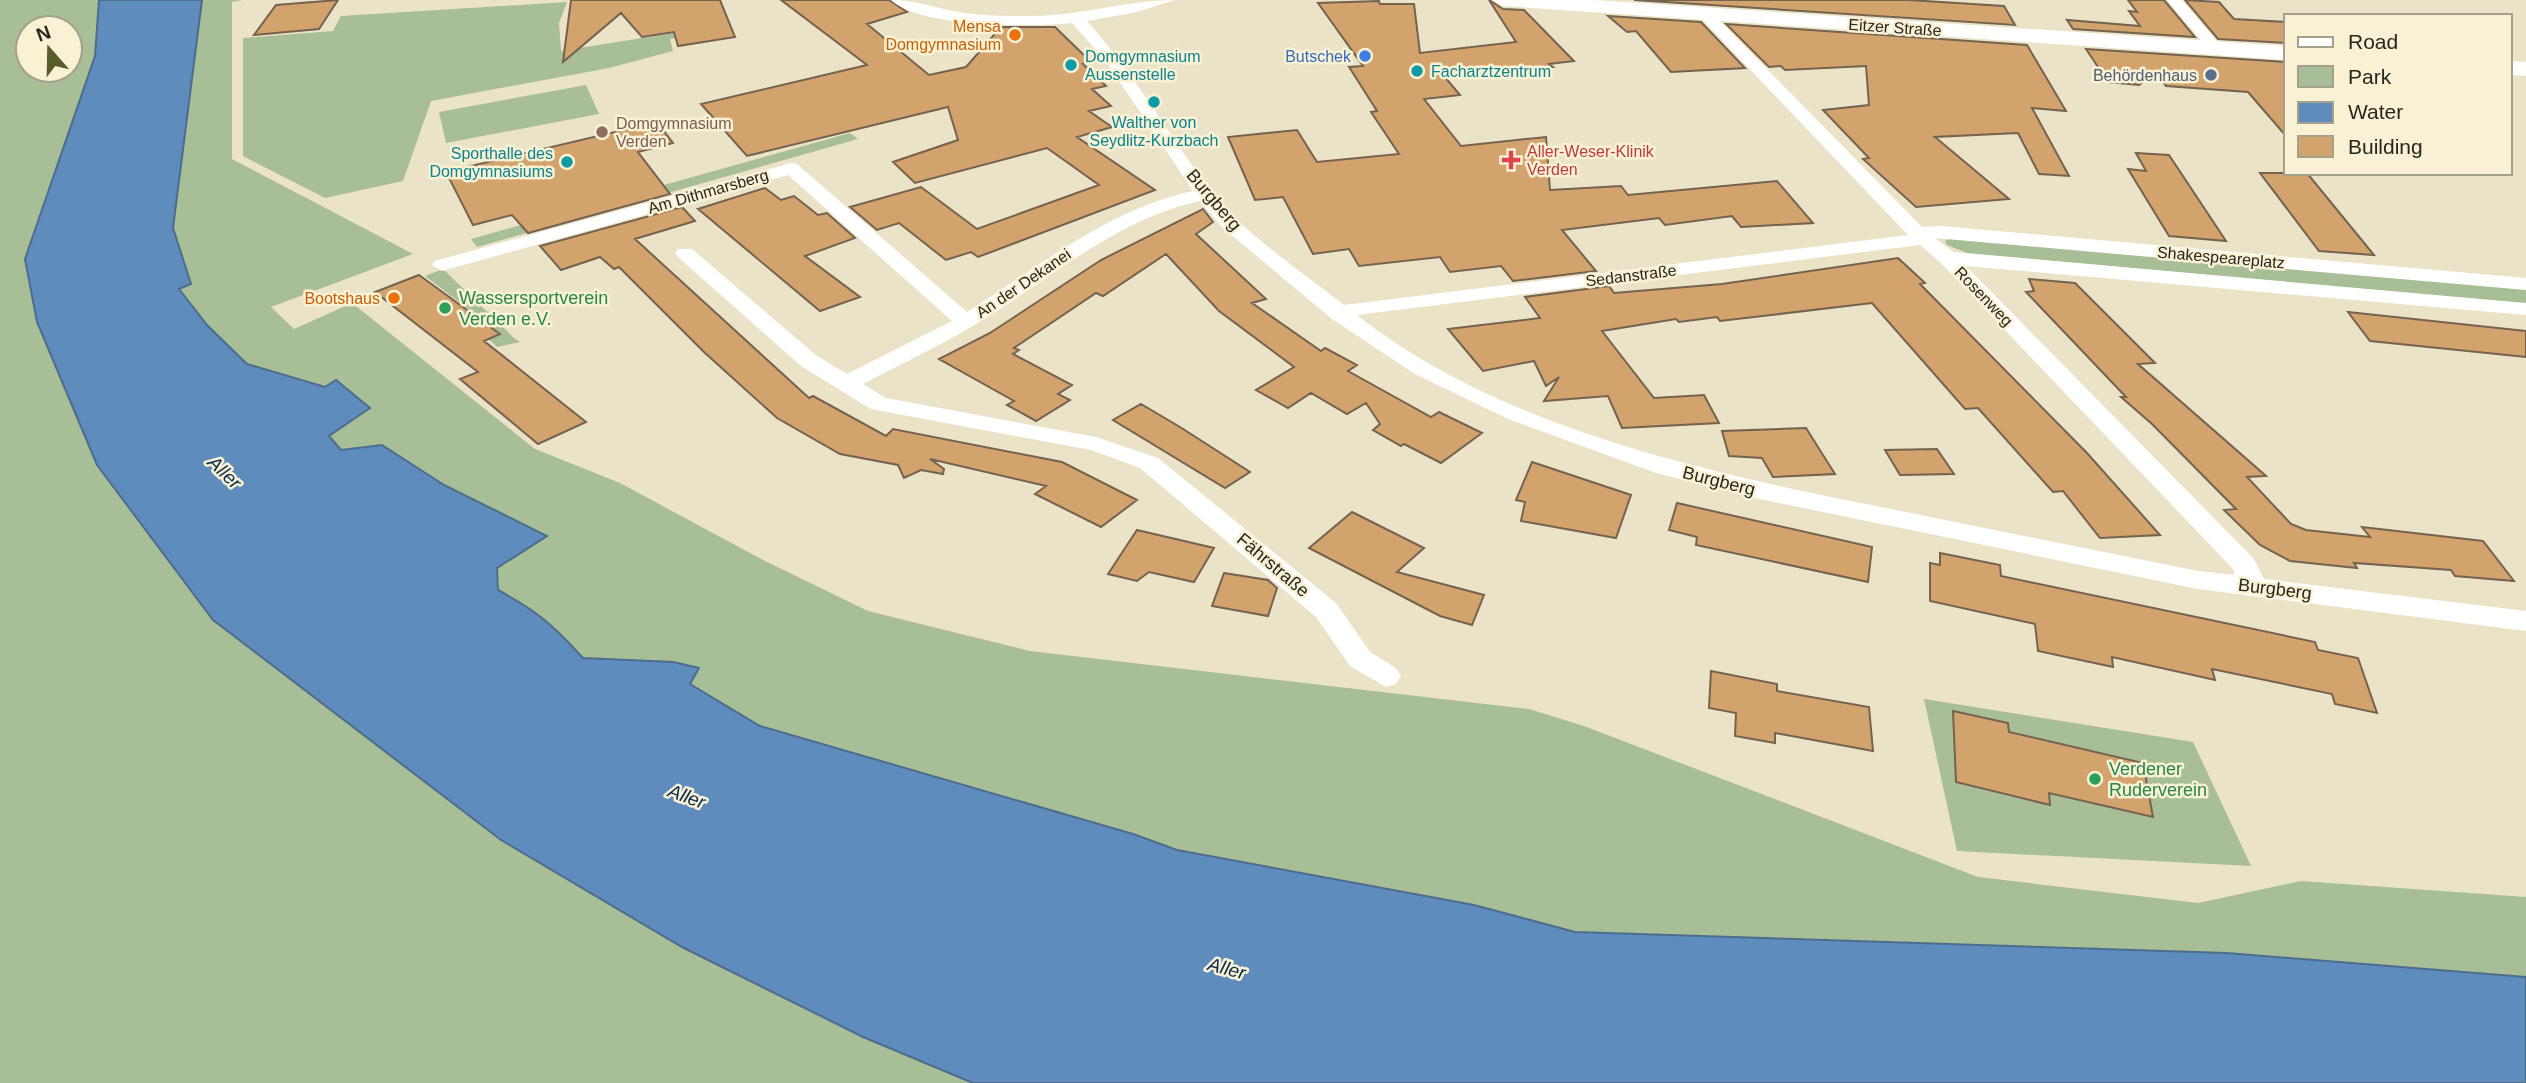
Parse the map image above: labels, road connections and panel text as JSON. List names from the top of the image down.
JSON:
{
  "streets": {
    "main road": ["Eitzer Straße"],
    "street": [
      "Am Dithmarsberg",
      "Burgberg",
      "Shakespeareplatz",
      "Sedanstraße",
      "An der Dekanei",
      "Rosenweg",
      "Fährstraße"
    ]
  },
  "crossings": [
    ["Eitzer Straße", "Rosenweg"],
    ["Am Dithmarsberg", "An der Dekanei"],
    ["Burgberg", "Sedanstraße"],
    ["Burgberg", "An der Dekanei"],
    ["Burgberg", "Rosenweg"],
    ["Shakespeareplatz", "Sedanstraße"],
    ["Shakespeareplatz", "Rosenweg"],
    ["Sedanstraße", "Rosenweg"],
    ["An der Dekanei", "Fährstraße"]
  ],
  "water": ["Aller"],
  "places": {
    "other": [
      "Mensa Domgymnasium",
      "Butschek",
      "Domgymnasium Aussenstelle",
      "Facharztzentrum",
      "Behördenhaus",
      "Walther von Seydlitz-Kurzbach",
      "Domgymnasium Verden",
      "Sporthalle des Domgymnasiums",
      "Bootshaus",
      "Wassersportverein Verden e.V.",
      "Verdener Ruderverein"
    ],
    "health": ["Aller-Weser-Klinik Verden"]
  },
  "legend": [
    "Road",
    "Park",
    "Water",
    "Building"
  ],
  "north": "top"
}
